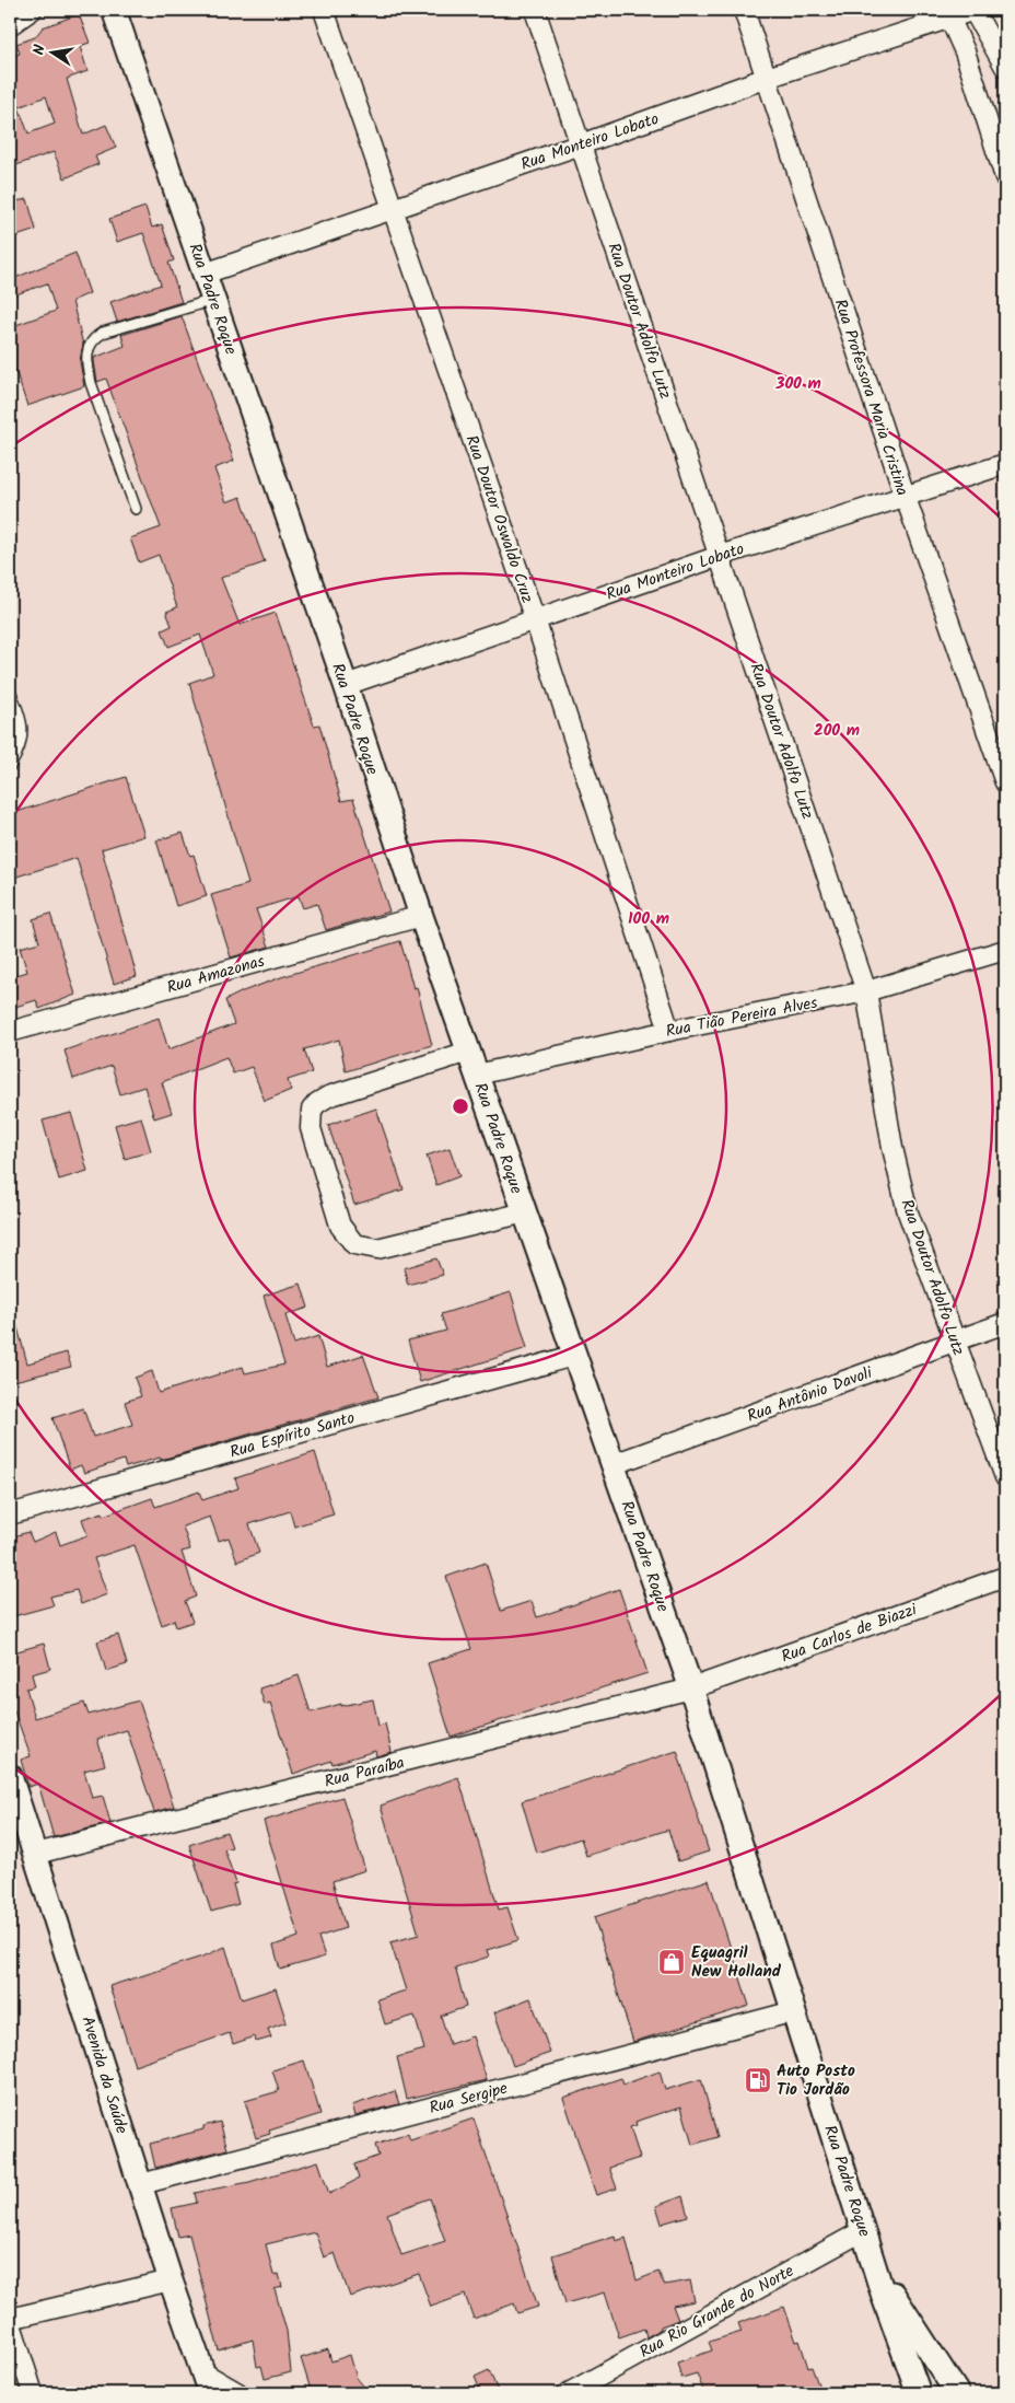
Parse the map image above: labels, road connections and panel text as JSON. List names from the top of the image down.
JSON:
{
  "streets": {
    "street": [
      "Rua Monteiro Lobato",
      "Rua Padre Roque",
      "Rua Doutor Adolfo Lutz",
      "Rua Professora Maria Cristina",
      "Rua Doutor Oswaldo Cruz",
      "Rua Amazonas",
      "Rua Tião Pereira Alves",
      "Rua Antônio Davoli",
      "Rua Espírito Santo",
      "Rua Carlos de Biazzi",
      "Rua Paraíba",
      "Avenida da Saúde",
      "Rua Sergipe",
      "Rua Rio Grande do Norte"
    ]
  },
  "crossings": [
    ["Rua Monteiro Lobato", "Rua Padre Roque"],
    ["Rua Monteiro Lobato", "Rua Doutor Adolfo Lutz"],
    ["Rua Monteiro Lobato", "Rua Professora Maria Cristina"],
    ["Rua Monteiro Lobato", "Rua Doutor Oswaldo Cruz"],
    ["Rua Padre Roque", "Rua Amazonas"],
    ["Rua Padre Roque", "Rua Tião Pereira Alves"],
    ["Rua Padre Roque", "Rua Antônio Davoli"],
    ["Rua Padre Roque", "Rua Espírito Santo"],
    ["Rua Padre Roque", "Rua Carlos de Biazzi"],
    ["Rua Padre Roque", "Rua Paraíba"],
    ["Rua Padre Roque", "Rua Sergipe"],
    ["Rua Padre Roque", "Rua Rio Grande do Norte"],
    ["Rua Doutor Adolfo Lutz", "Rua Tião Pereira Alves"],
    ["Rua Doutor Adolfo Lutz", "Rua Antônio Davoli"],
    ["Rua Doutor Oswaldo Cruz", "Rua Tião Pereira Alves"],
    ["Rua Carlos de Biazzi", "Rua Paraíba"],
    ["Rua Paraíba", "Avenida da Saúde"],
    ["Avenida da Saúde", "Rua Sergipe"]
  ],
  "places": {
    "shop": ["Equagril New Holland"],
    "fuel station": ["Auto Posto Tio Jordão"]
  },
  "north": "left",
  "rings": ["300 m", "200 m", "100 m"]
}
